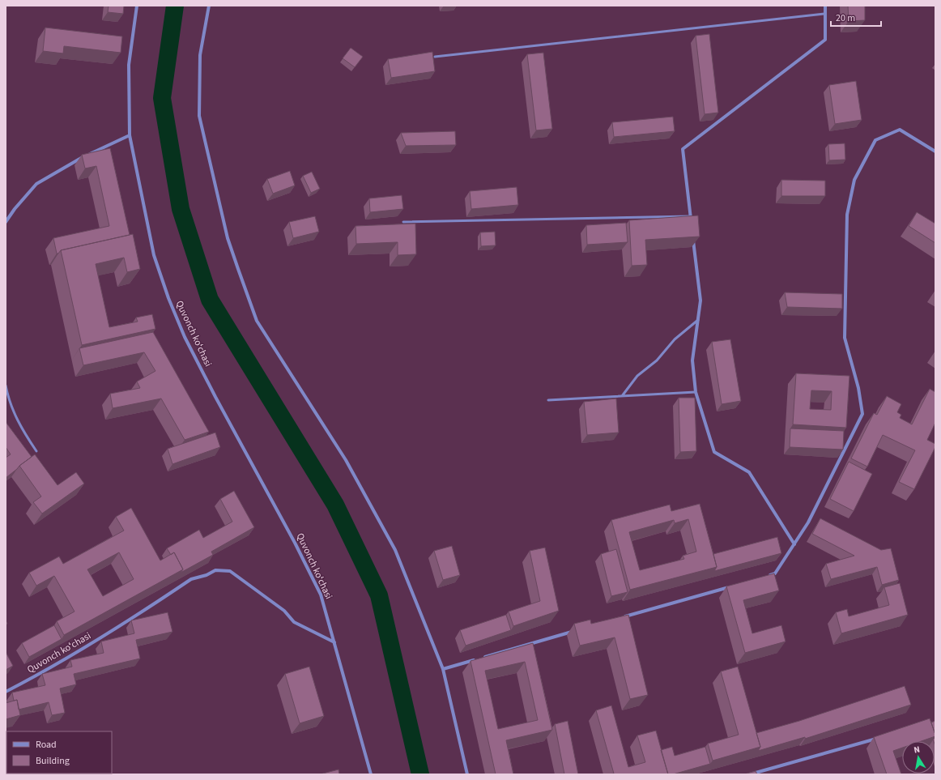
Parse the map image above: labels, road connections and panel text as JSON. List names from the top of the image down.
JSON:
{
  "streets": {
    "street": ["Quvonch koʻchasi"]
  },
  "legend": ["Road", "Building"],
  "scale_bar": "20 m",
  "north": "top"
}
